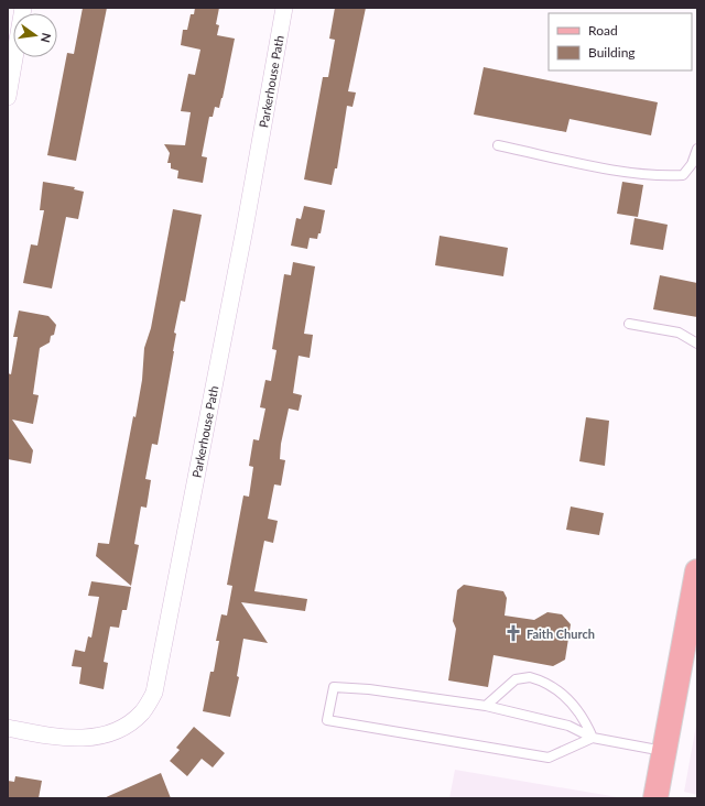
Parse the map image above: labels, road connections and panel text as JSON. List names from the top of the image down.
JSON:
{
  "streets": {
    "street": ["Parkerhouse Path"]
  },
  "places": {
    "church": ["Faith Church"]
  },
  "legend": ["Road", "Building"],
  "north": "right"
}
